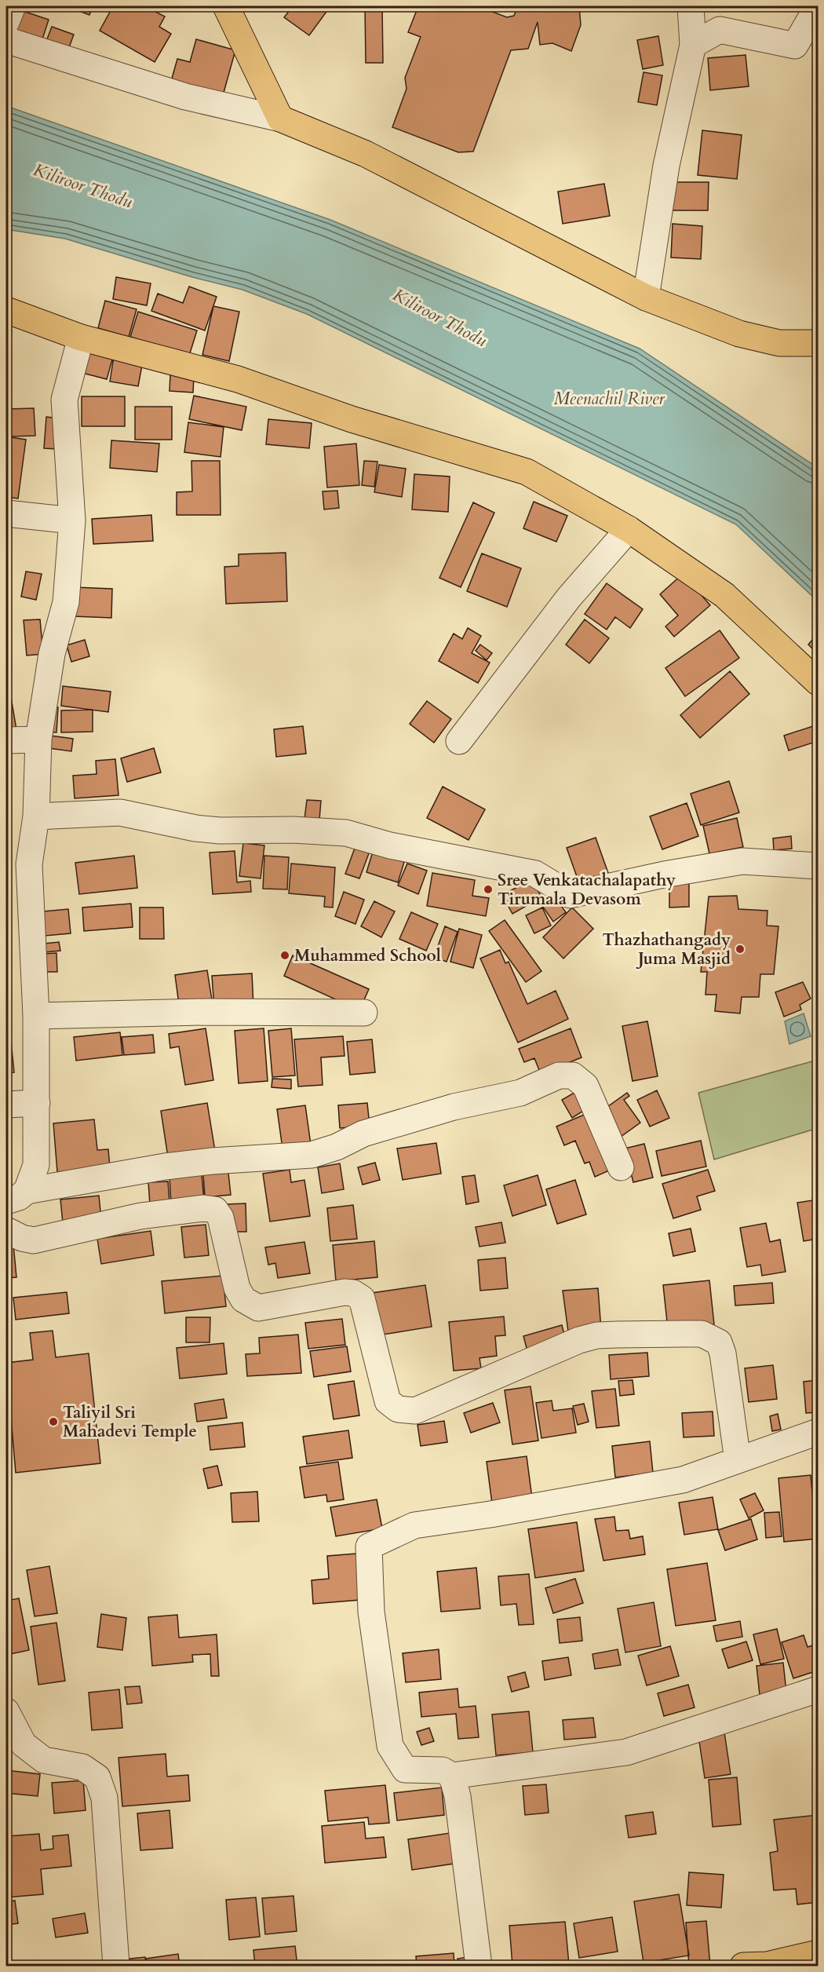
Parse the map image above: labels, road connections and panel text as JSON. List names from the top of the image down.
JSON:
{
  "water": ["Kiliroor Thodu", "Meenachil River"],
  "places": [
    "Sree Venkatachalapathy Tirumala Devasom",
    "Thazhathangady Juma Masjid",
    "Muhammed School",
    "Taliyil Sri Mahadevi Temple"
  ]
}
